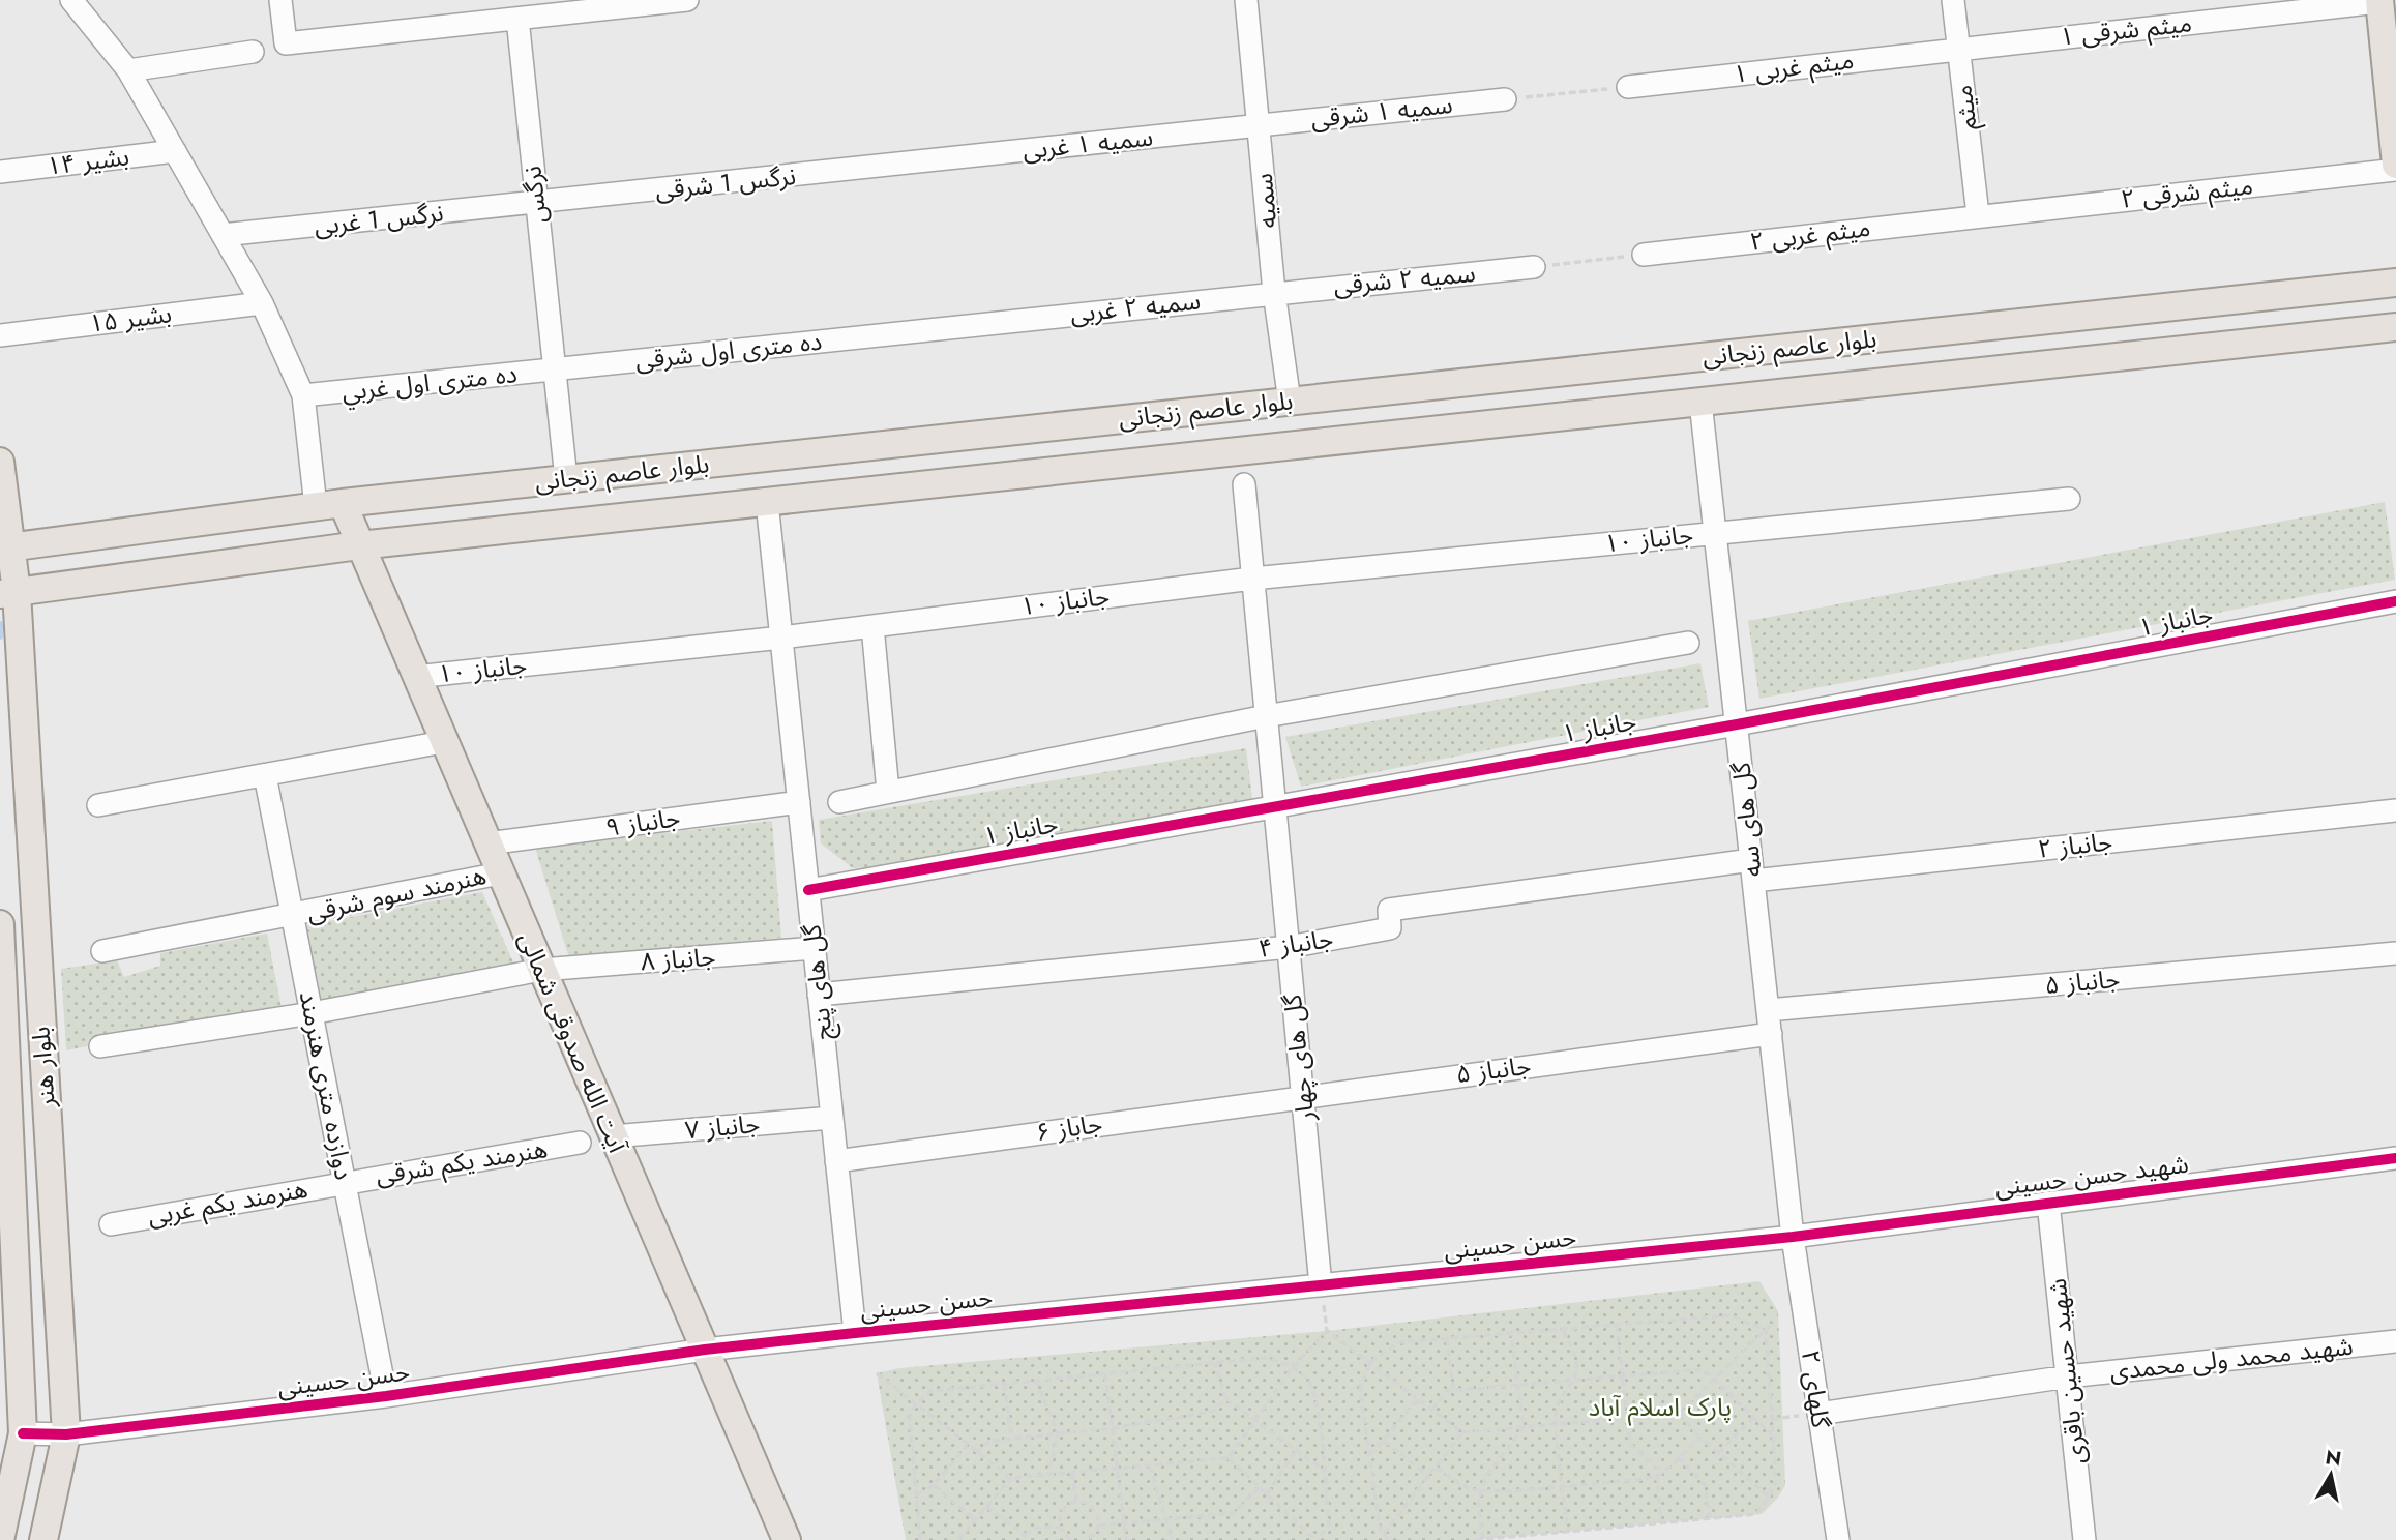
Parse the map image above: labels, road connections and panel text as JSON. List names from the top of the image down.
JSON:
{
  "streets": {
    "main road": ["بلوار عاصم زنجانی", "آیت الله صدوقی شمالی", "بلوار هنر"],
    "street": [
      "میثم شرقی ۱",
      "میثم غربی ۱",
      "میثم",
      "سمیه ۱ شرقی",
      "سمیه ۱ غربی",
      "بشیر ۱۴",
      "نرگس 1 شرقی",
      "میثم شرقی ۲",
      "نرگس",
      "سمیه",
      "نرگس 1 غربی",
      "میثم غربی ۲",
      "سمیه ۲ شرقی",
      "سمیه ۲ غربی",
      "بشیر ۱۵",
      "ده متری اول شرقی",
      "ده متری اول غربي",
      "جانباز ۱۰",
      "جانباز ۱",
      "گل های سه",
      "جانباز ۹",
      "جانباز ۲",
      "هنرمند سوم شرقی",
      "جانباز ۴",
      "جانباز ۸",
      "گل های پنج",
      "جانباز ۵",
      "گل های چهار",
      "دوازده متری هنرمند",
      "جانباز ۷",
      "جاباز ۶",
      "هنرمند یکم شرقی",
      "شهید حسن حسینی",
      "هنرمند یکم غربی",
      "حسن حسینی",
      "شهید محمد ولی محمدی",
      "شهید حسین باقری",
      "گلهای ۲"
    ]
  },
  "crossings": [
    ["میثم شرقی ۱", "میثم غربی ۱"],
    ["میثم شرقی ۱", "میثم"],
    ["میثم غربی ۱", "میثم"],
    ["میثم", "میثم شرقی ۲"],
    ["میثم", "میثم غربی ۲"],
    ["سمیه ۱ شرقی", "سمیه ۱ غربی"],
    ["سمیه ۱ شرقی", "سمیه"],
    ["سمیه ۱ غربی", "نرگس 1 شرقی"],
    ["سمیه ۱ غربی", "سمیه"],
    ["نرگس 1 شرقی", "نرگس"],
    ["نرگس 1 شرقی", "نرگس 1 غربی"],
    ["میثم شرقی ۲", "میثم غربی ۲"],
    ["نرگس", "نرگس 1 غربی"],
    ["نرگس", "بلوار عاصم زنجانی"],
    ["نرگس", "ده متری اول شرقی"],
    ["نرگس", "ده متری اول غربي"],
    ["سمیه", "سمیه ۲ شرقی"],
    ["سمیه", "سمیه ۲ غربی"],
    ["سمیه", "بلوار عاصم زنجانی"],
    ["سمیه ۲ شرقی", "سمیه ۲ غربی"],
    ["سمیه ۲ غربی", "ده متری اول شرقی"],
    ["بلوار عاصم زنجانی", "گل های سه"],
    ["بلوار عاصم زنجانی", "گل های پنج"],
    ["بلوار عاصم زنجانی", "آیت الله صدوقی شمالی"],
    ["بلوار عاصم زنجانی", "بلوار هنر"],
    ["ده متری اول شرقی", "ده متری اول غربي"],
    ["جانباز ۱۰", "گل های سه"],
    ["جانباز ۱۰", "گل های پنج"],
    ["جانباز ۱۰", "آیت الله صدوقی شمالی"],
    ["جانباز ۱۰", "گل های چهار"],
    ["جانباز ۱", "گل های سه"],
    ["جانباز ۱", "گل های پنج"],
    ["جانباز ۱", "گل های چهار"],
    ["گل های سه", "جانباز ۲"],
    ["گل های سه", "جانباز ۴"],
    ["گل های سه", "جانباز ۵"],
    ["گل های سه", "شهید حسن حسینی"],
    ["گل های سه", "حسن حسینی"],
    ["گل های سه", "گلهای ۲"],
    ["جانباز ۹", "گل های پنج"],
    ["جانباز ۹", "آیت الله صدوقی شمالی"],
    ["جانباز ۲", "جانباز ۴"],
    ["هنرمند سوم شرقی", "آیت الله صدوقی شمالی"],
    ["هنرمند سوم شرقی", "دوازده متری هنرمند"],
    ["جانباز ۴", "گل های پنج"],
    ["جانباز ۴", "گل های چهار"],
    ["جانباز ۸", "گل های پنج"],
    ["جانباز ۸", "آیت الله صدوقی شمالی"],
    ["جانباز ۸", "دوازده متری هنرمند"],
    ["گل های پنج", "جانباز ۷"],
    ["گل های پنج", "جاباز ۶"],
    ["گل های پنج", "حسن حسینی"],
    ["جانباز ۵", "گل های چهار"],
    ["جانباز ۵", "جاباز ۶"],
    ["آیت الله صدوقی شمالی", "جانباز ۷"],
    ["آیت الله صدوقی شمالی", "حسن حسینی"],
    ["گل های چهار", "جاباز ۶"],
    ["گل های چهار", "حسن حسینی"],
    ["بلوار هنر", "حسن حسینی"],
    ["دوازده متری هنرمند", "هنرمند یکم شرقی"],
    ["دوازده متری هنرمند", "هنرمند یکم غربی"],
    ["دوازده متری هنرمند", "حسن حسینی"],
    ["هنرمند یکم شرقی", "هنرمند یکم غربی"],
    ["شهید حسن حسینی", "حسن حسینی"],
    ["شهید حسن حسینی", "شهید حسین باقری"],
    ["شهید حسن حسینی", "گلهای ۲"],
    ["حسن حسینی", "گلهای ۲"],
    ["شهید محمد ولی محمدی", "شهید حسین باقری"],
    ["شهید محمد ولی محمدی", "گلهای ۲"]
  ],
  "parks": ["پارک اسلام آباد"],
  "north": "top"
}
